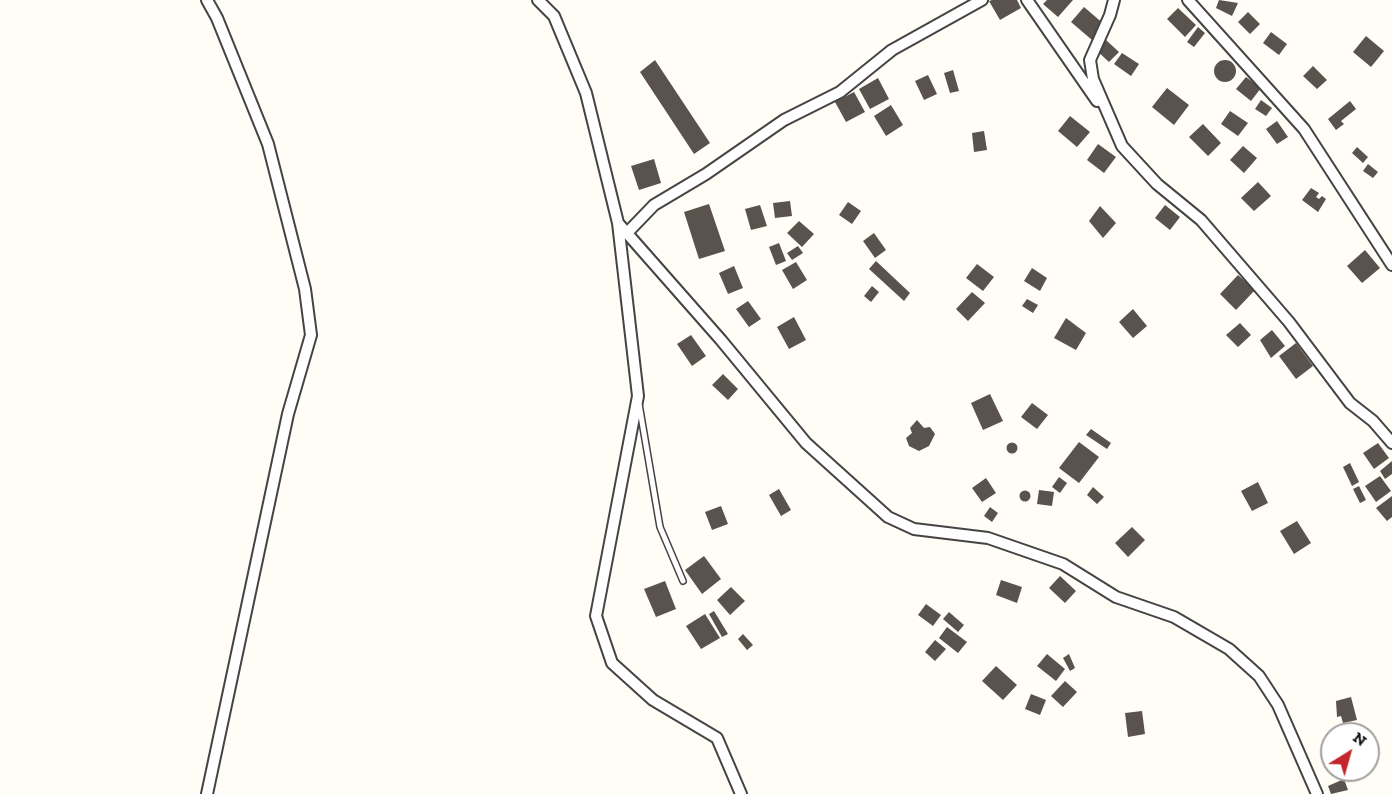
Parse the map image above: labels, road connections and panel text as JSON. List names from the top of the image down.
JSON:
{
  "north": "top right"
}
